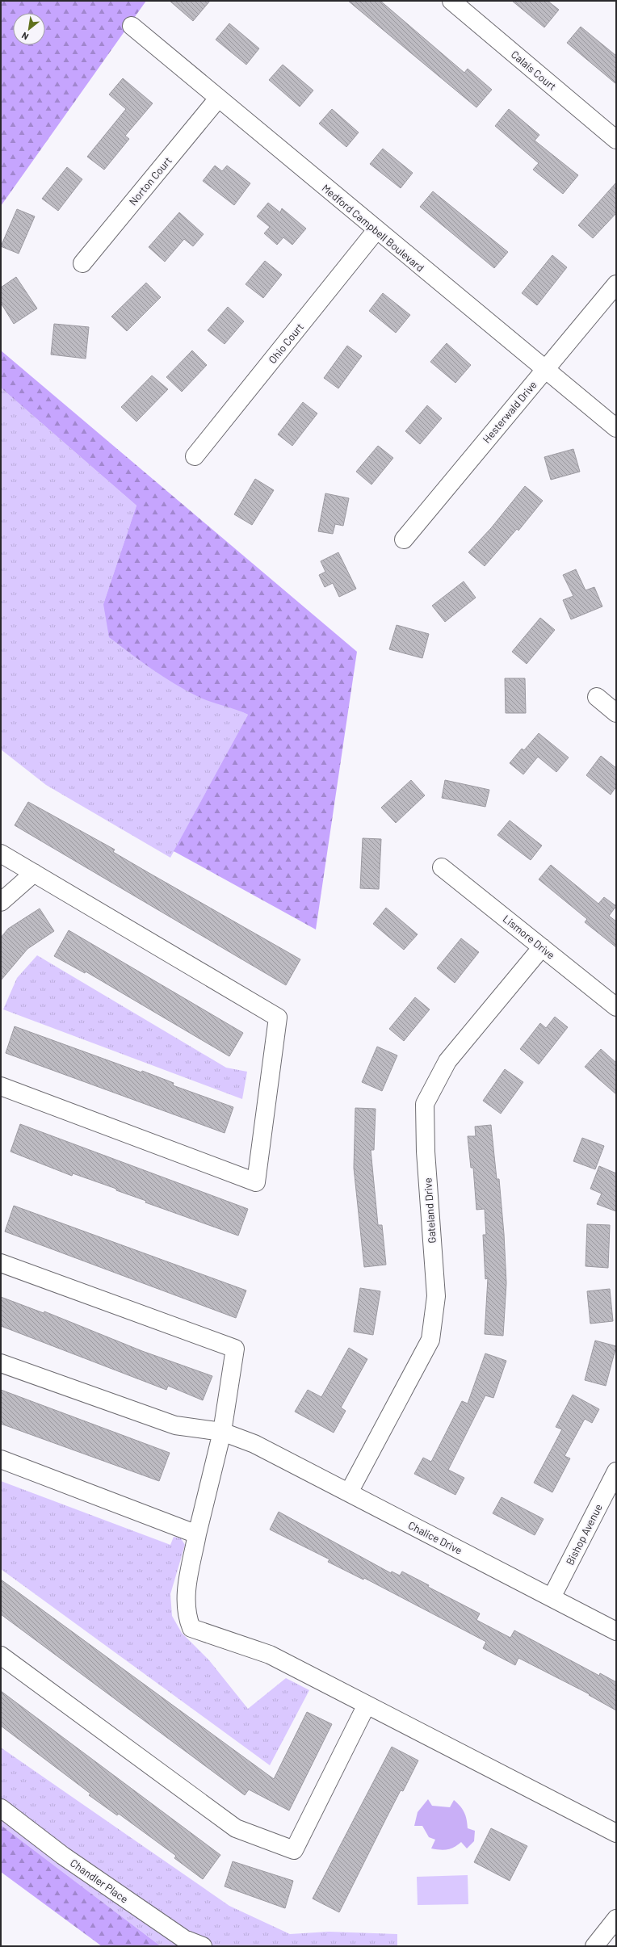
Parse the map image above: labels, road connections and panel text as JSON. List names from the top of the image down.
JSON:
{
  "streets": {
    "street": [
      "Calais Court",
      "Norton Court",
      "Medford Campbell Boulevard",
      "Ohio Court",
      "Hesterwald Drive",
      "Lismore Drive",
      "Gateland Drive",
      "Bishop Avenue",
      "Chalice Drive",
      "Chandler Place"
    ]
  },
  "crossings": [
    ["Norton Court", "Medford Campbell Boulevard"],
    ["Medford Campbell Boulevard", "Ohio Court"],
    ["Medford Campbell Boulevard", "Hesterwald Drive"],
    ["Lismore Drive", "Gateland Drive"],
    ["Gateland Drive", "Chalice Drive"],
    ["Bishop Avenue", "Chalice Drive"]
  ],
  "north": "bottom left"
}
